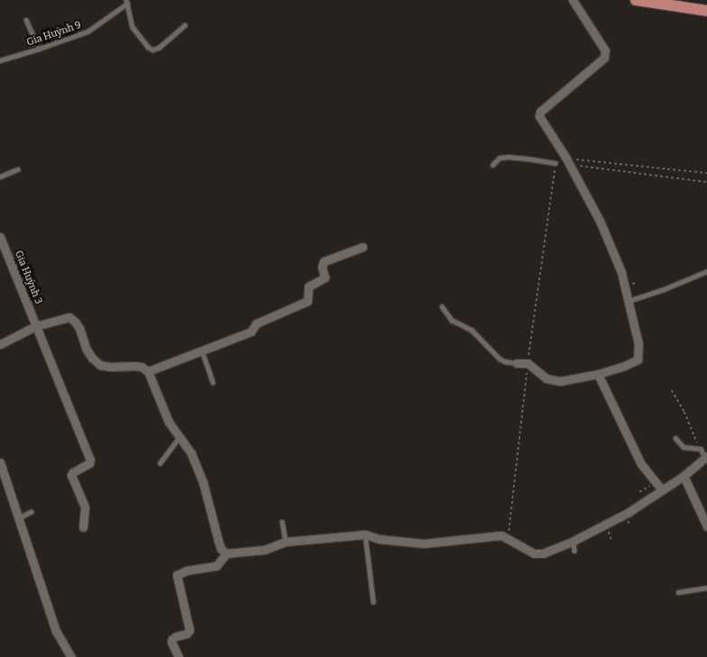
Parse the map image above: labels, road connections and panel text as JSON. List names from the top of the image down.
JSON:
{
  "streets": {
    "street": ["Gia Huỳnh 3"],
    "lane": ["Gia Huỳnh 9"]
  }
}
